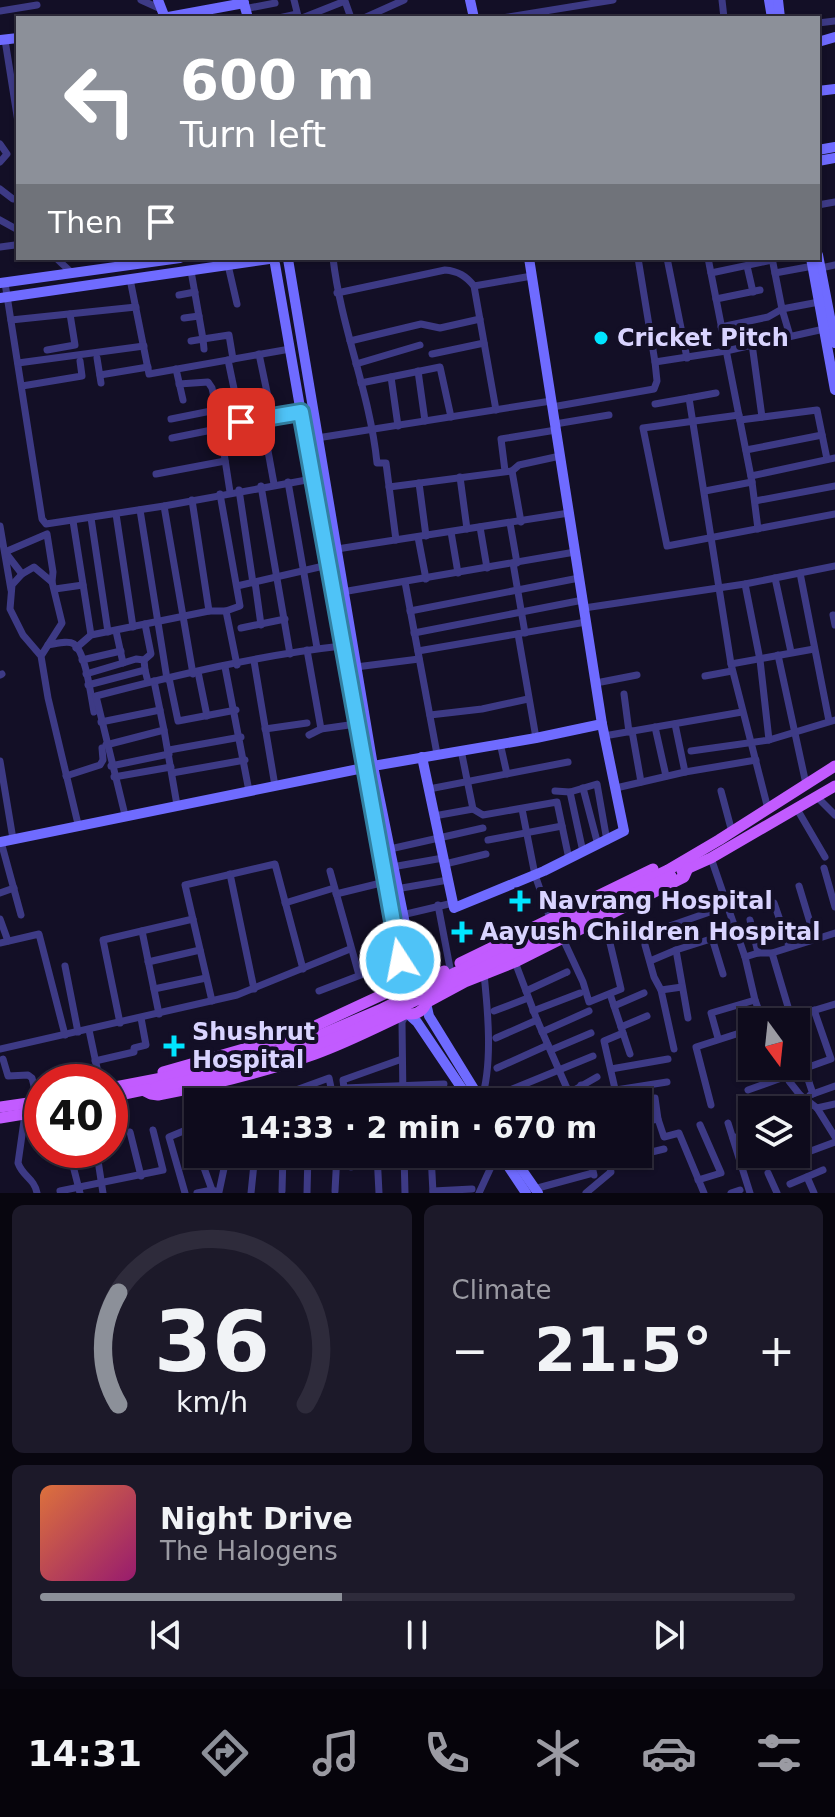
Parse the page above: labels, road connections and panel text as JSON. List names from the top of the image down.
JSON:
{
  "places": {
    "other": ["Cricket Pitch"],
    "health": ["Navrang Hospital", "Aayush Children Hospital", "Shushrut Hospital"]
  },
  "north": "bottom",
  "page": {
    "turn": ["600 m", "Turn left"],
    "then": "Then",
    "limit": "40",
    "trip": "14:33 · 2 min · 670 m",
    "tile": "Climate",
    "heat": ["−", "21.5°", "+"],
    "song": ["Night Drive", "The Halogens"],
    "tabs": "14:31",
    "gauge": ["36", "km/h"]
  }
}
